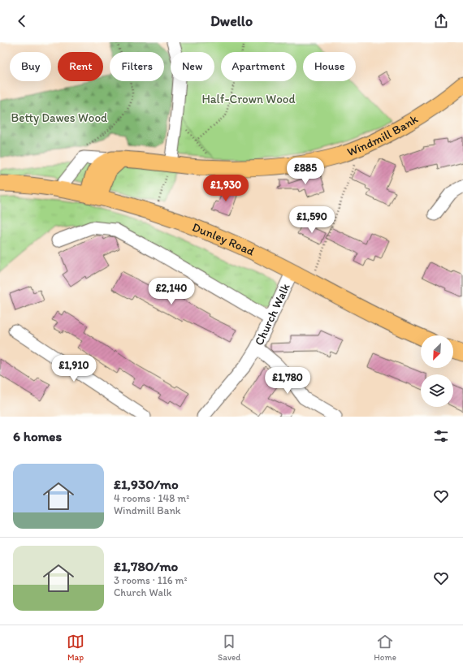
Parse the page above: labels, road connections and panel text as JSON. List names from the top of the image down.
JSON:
{
  "streets": {
    "main road": ["Windmill Bank", "Dunley Road"],
    "street": ["Church Walk"]
  },
  "crossings": [
    ["Dunley Road", "Church Walk"]
  ],
  "parks": ["Half-Crown Wood", "Betty Dawes Wood"],
  "north": "bottom left",
  "page": {
    "header": "Dwello",
    "chip": [
      "Buy",
      "Rent",
      "Filters",
      "New",
      "Apartment",
      "House"
    ],
    "price": [
      "£885",
      "£1,930",
      "£1,590",
      "£2,140",
      "£1,910",
      "£1,780"
    ],
    "heading": "6 homes",
    "list": [
      {
        "name": "£1,930/mo",
        "note": "4 rooms · 148 m² · Windmill Bank"
      },
      {
        "name": "£1,780/mo",
        "note": "3 rooms · 116 m² · Church Walk"
      }
    ],
    "tabs": ["Map", "Saved", "Home"]
  }
}
